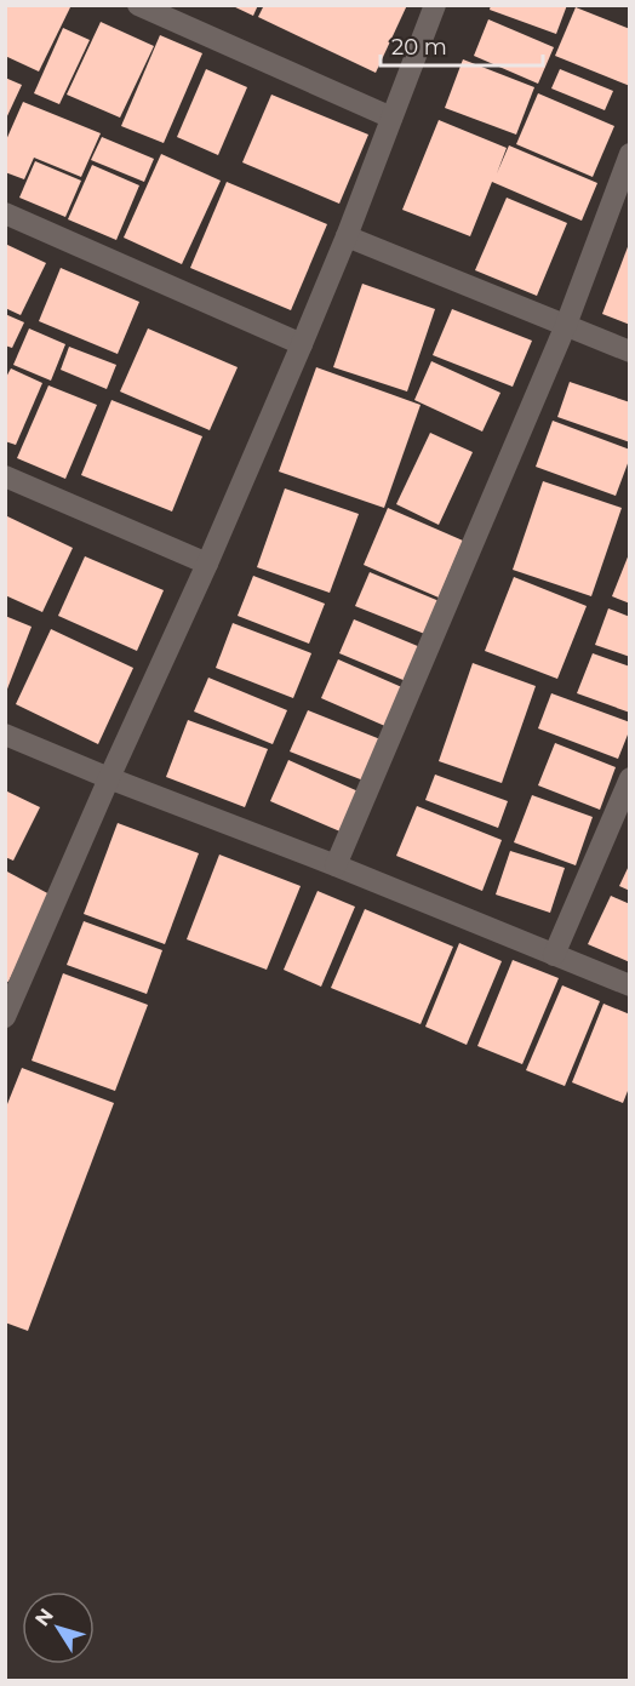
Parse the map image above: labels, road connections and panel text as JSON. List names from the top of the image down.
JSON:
{
  "scale_bar": "20 m",
  "north": "top left"
}
